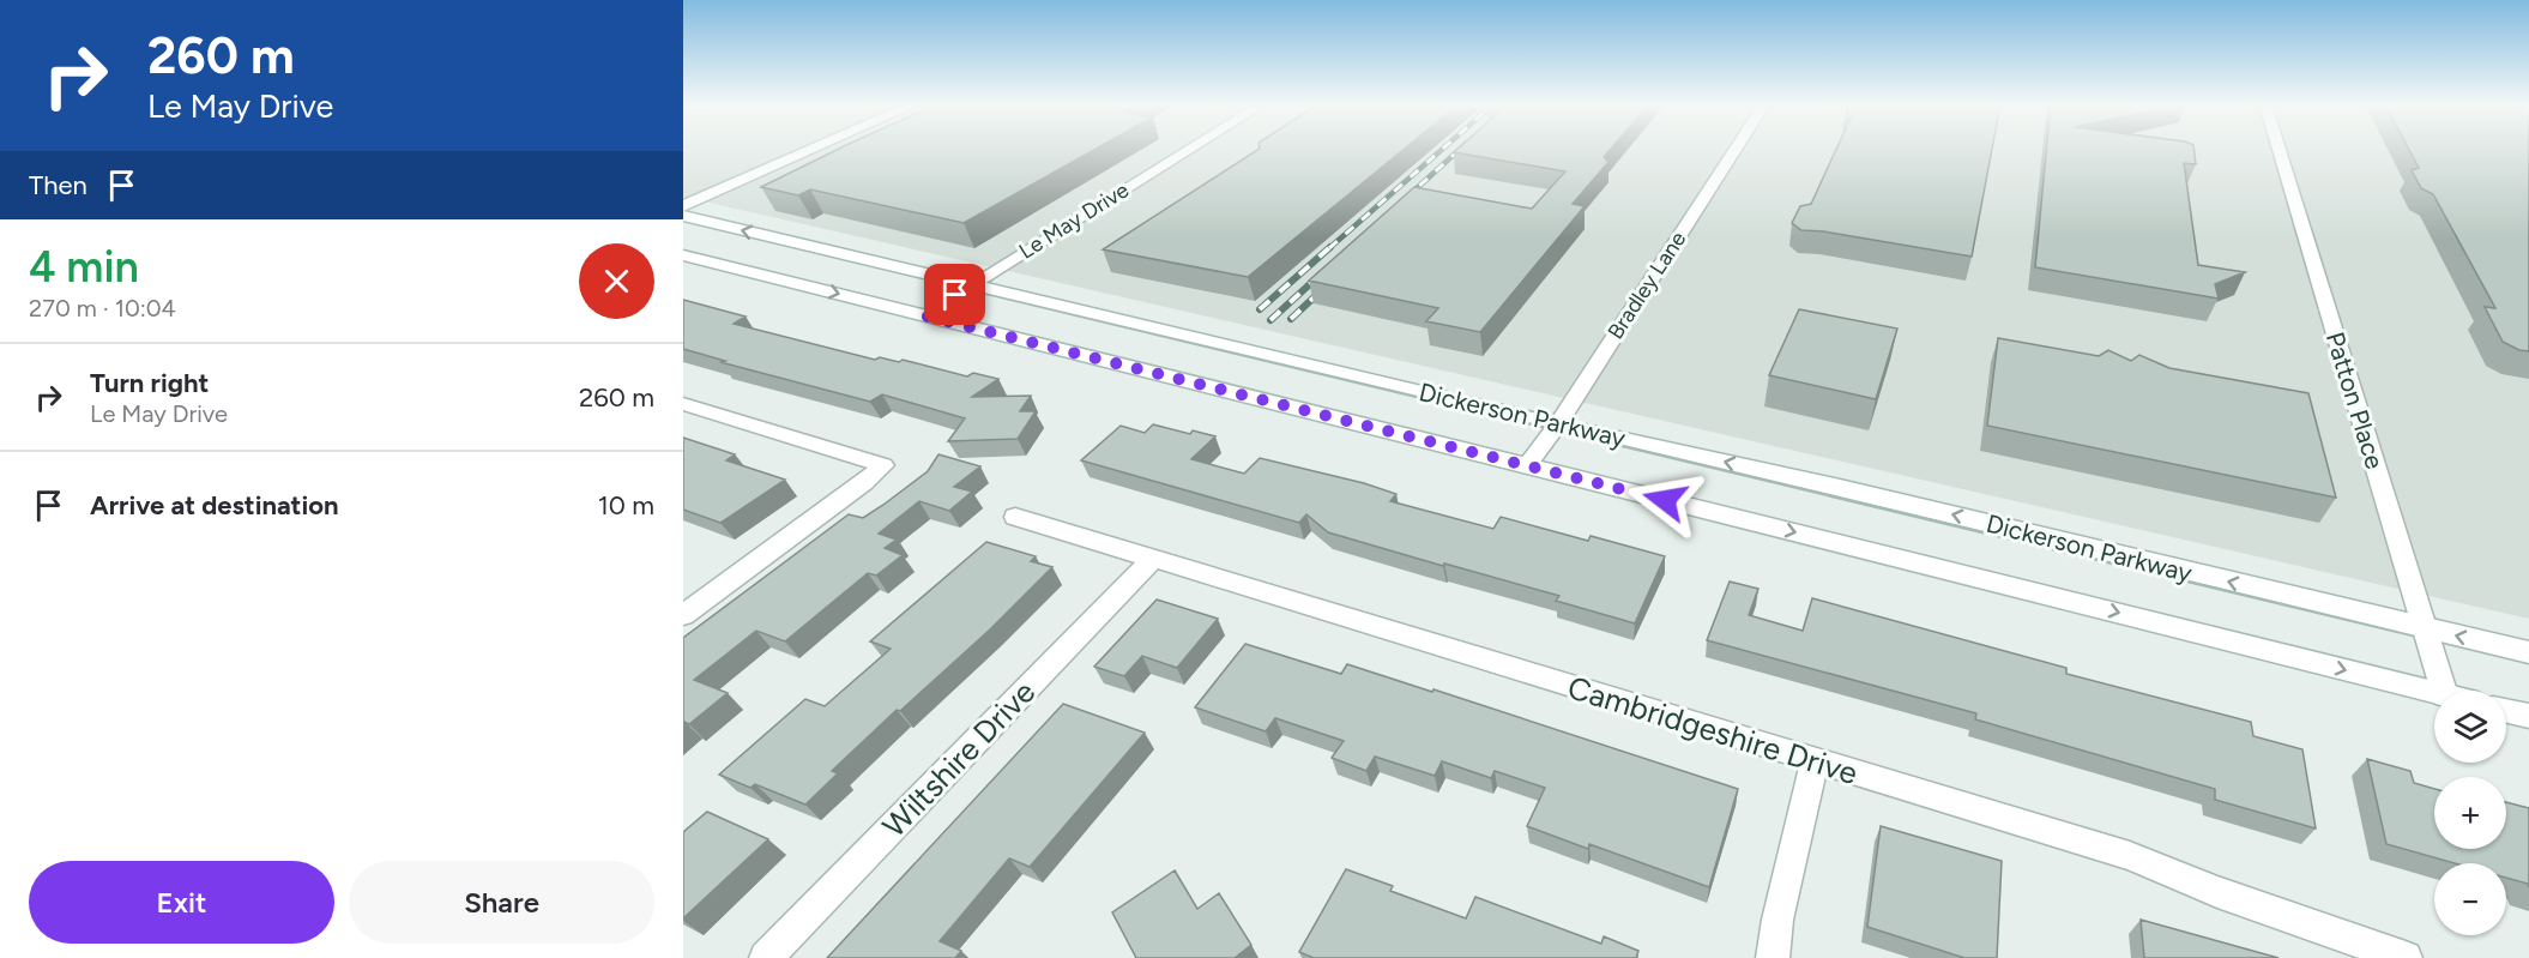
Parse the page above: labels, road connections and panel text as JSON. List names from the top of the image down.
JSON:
{
  "streets": {
    "street": [
      "Le May Drive",
      "Bradley Lane",
      "Patton Place",
      "Dickerson Parkway",
      "Cambridgeshire Drive",
      "Wiltshire Drive"
    ]
  },
  "crossings": [
    ["Le May Drive", "Dickerson Parkway"],
    ["Bradley Lane", "Dickerson Parkway"],
    ["Patton Place", "Dickerson Parkway"],
    ["Cambridgeshire Drive", "Wiltshire Drive"]
  ],
  "page": {
    "turn": ["260 m", "Le May Drive"],
    "then": "Then",
    "heading": ["4 min", "270 m · 10:04"],
    "list": [
      {
        "name": "Turn right",
        "note": "Le May Drive",
        "value": "260 m"
      },
      {
        "name": "Arrive at destination",
        "value": "10 m"
      }
    ],
    "map_buttons": ["+", "−"],
    "buttons": ["Exit", "Share"]
  }
}
